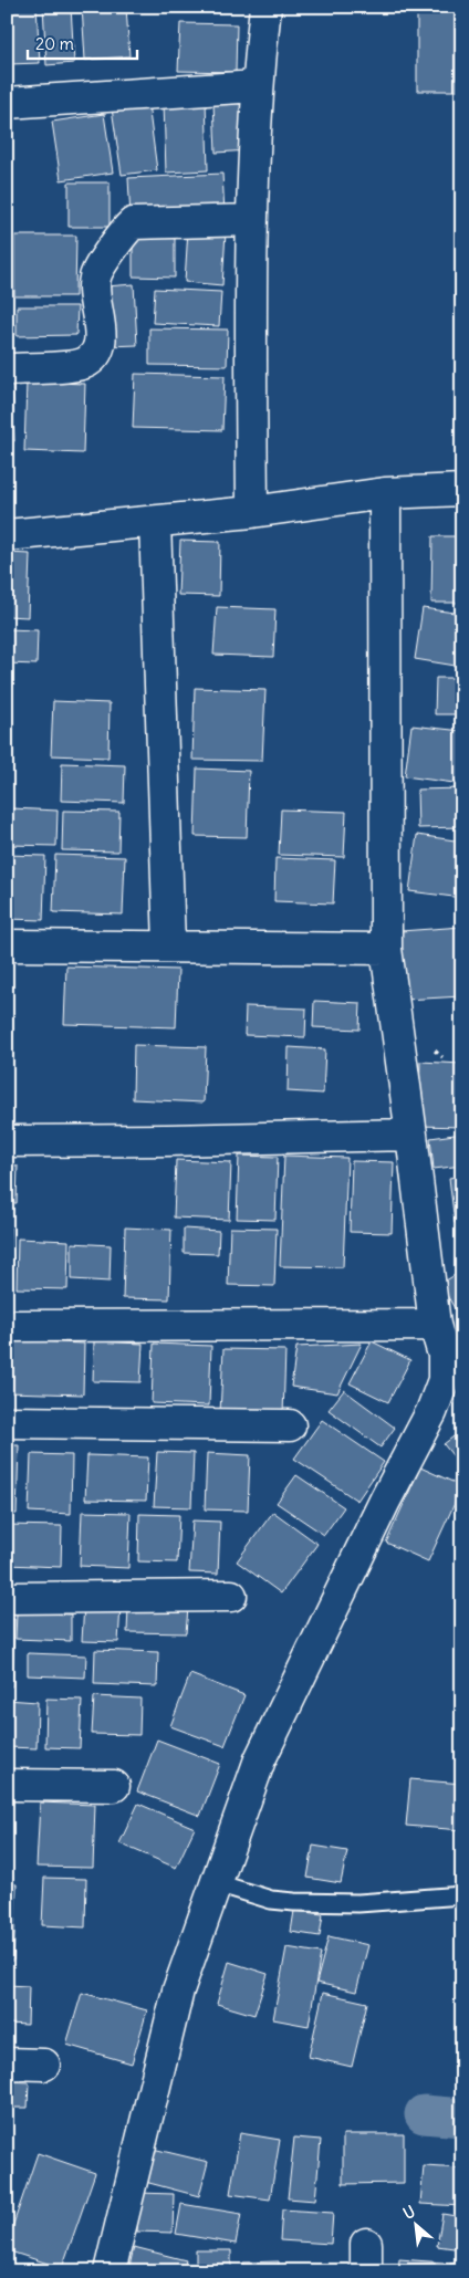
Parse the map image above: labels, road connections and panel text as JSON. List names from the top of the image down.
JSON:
{
  "scale_bar": "20 m",
  "north": "top left"
}
